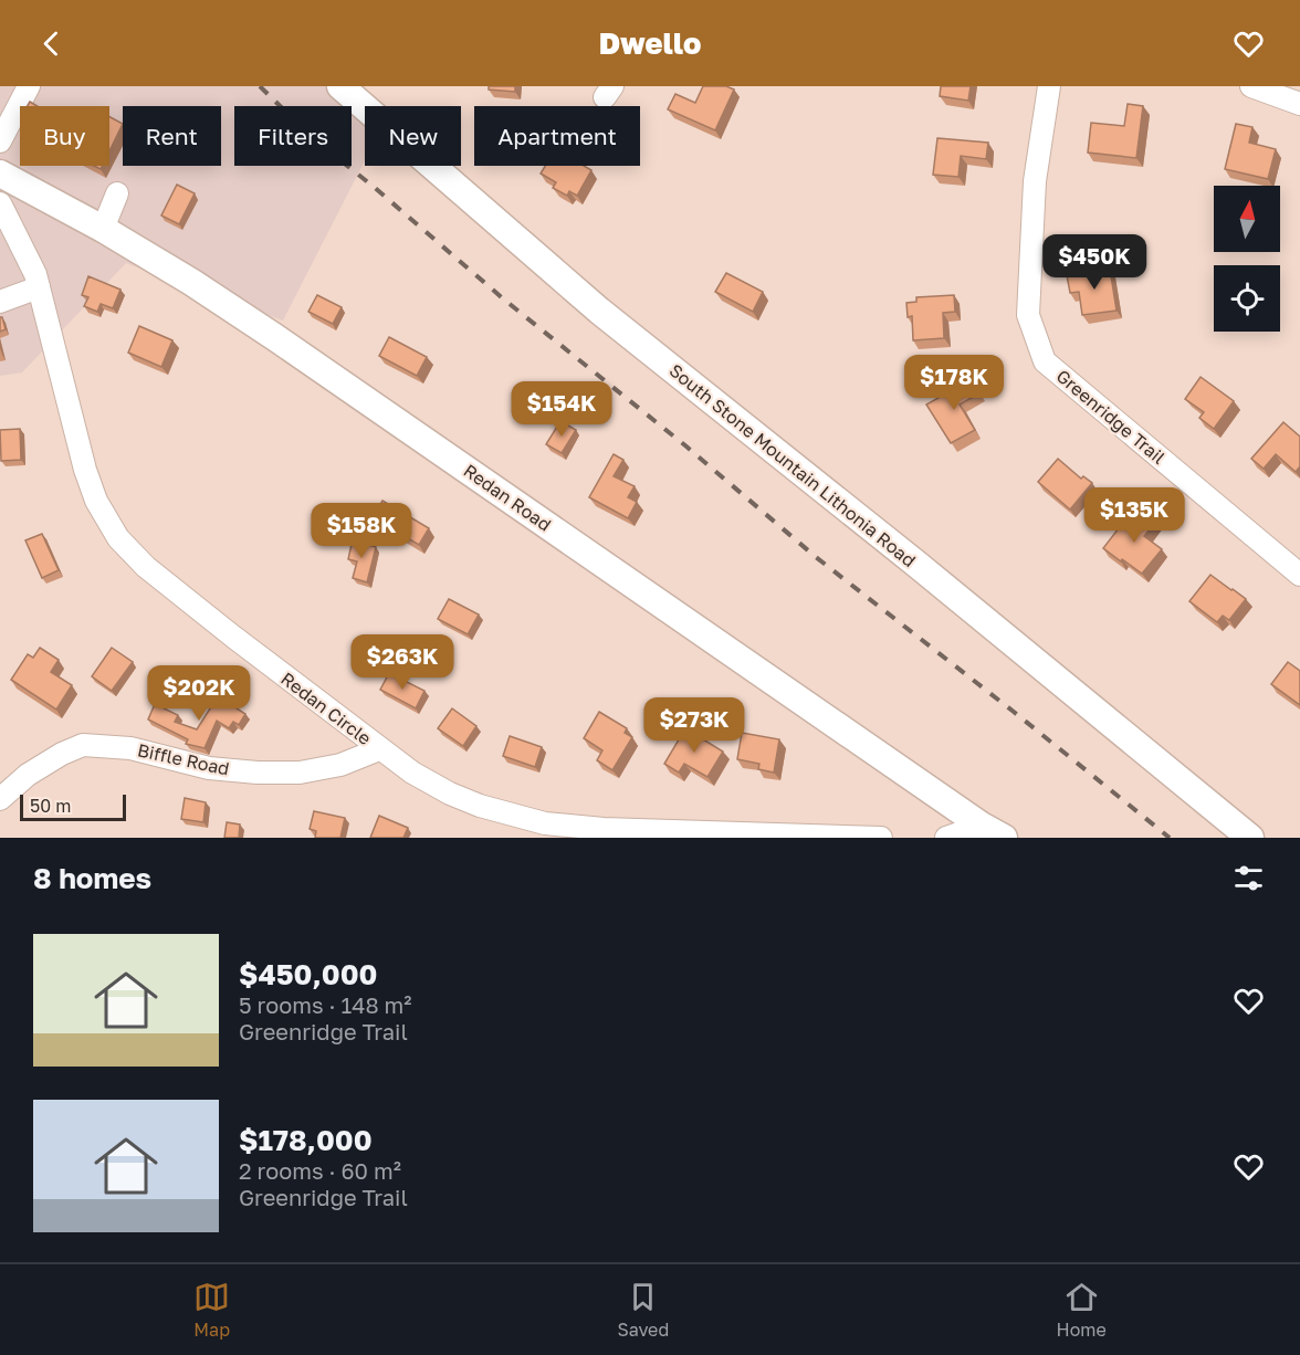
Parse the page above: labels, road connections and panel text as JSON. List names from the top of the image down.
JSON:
{
  "streets": {
    "main road": ["South Stone Mountain Lithonia Road", "Redan Road"],
    "street": ["Greenridge Trail", "Redan Circle", "Biffle Road"]
  },
  "crossings": [
    ["Redan Circle", "Biffle Road"]
  ],
  "scale_bar": "50 m",
  "north": "top",
  "page": {
    "header": "Dwello",
    "chip": [
      "Buy",
      "Rent",
      "Filters",
      "New",
      "Apartment"
    ],
    "price": [
      "$450K",
      "$178K",
      "$154K",
      "$135K",
      "$158K",
      "$263K",
      "$202K",
      "$273K"
    ],
    "scale": "50 m",
    "heading": "8 homes",
    "list": [
      {
        "name": "$450,000",
        "note": "5 rooms · 148 m² · Greenridge Trail"
      },
      {
        "name": "$178,000",
        "note": "2 rooms · 60 m² · Greenridge Trail"
      }
    ],
    "tabs": ["Map", "Saved", "Home"]
  }
}
